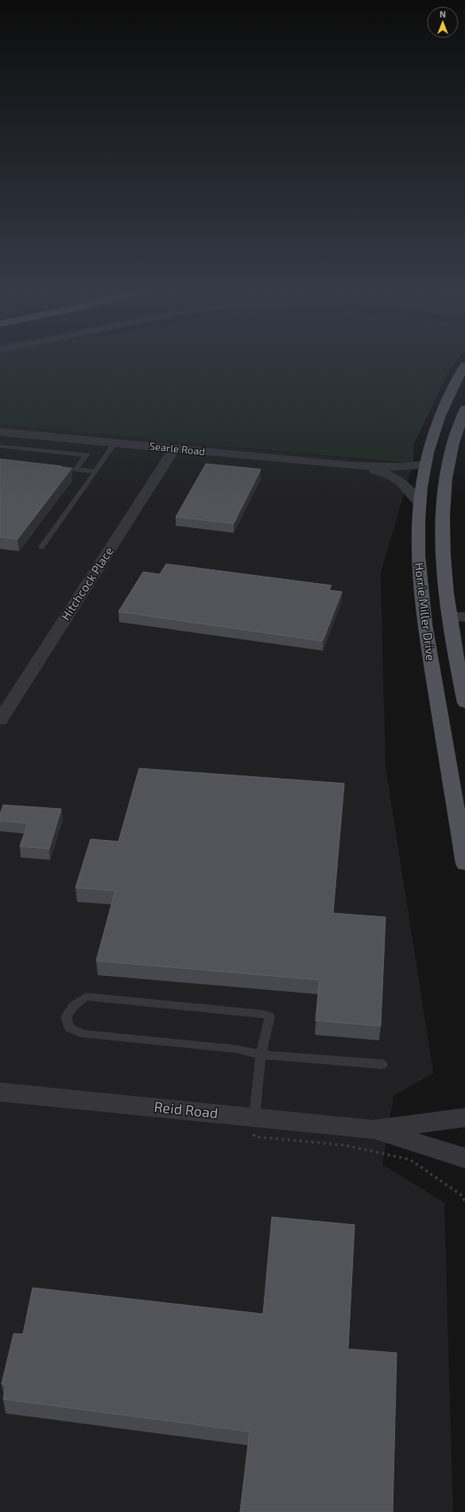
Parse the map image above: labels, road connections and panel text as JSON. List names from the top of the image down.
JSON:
{
  "streets": {
    "main road": ["Horrie Miller Drive"],
    "street": ["Searle Road", "Hitchcock Place", "Reid Road"]
  },
  "crossings": [
    ["Searle Road", "Hitchcock Place"],
    ["Searle Road", "Horrie Miller Drive"]
  ],
  "north": "top"
}
